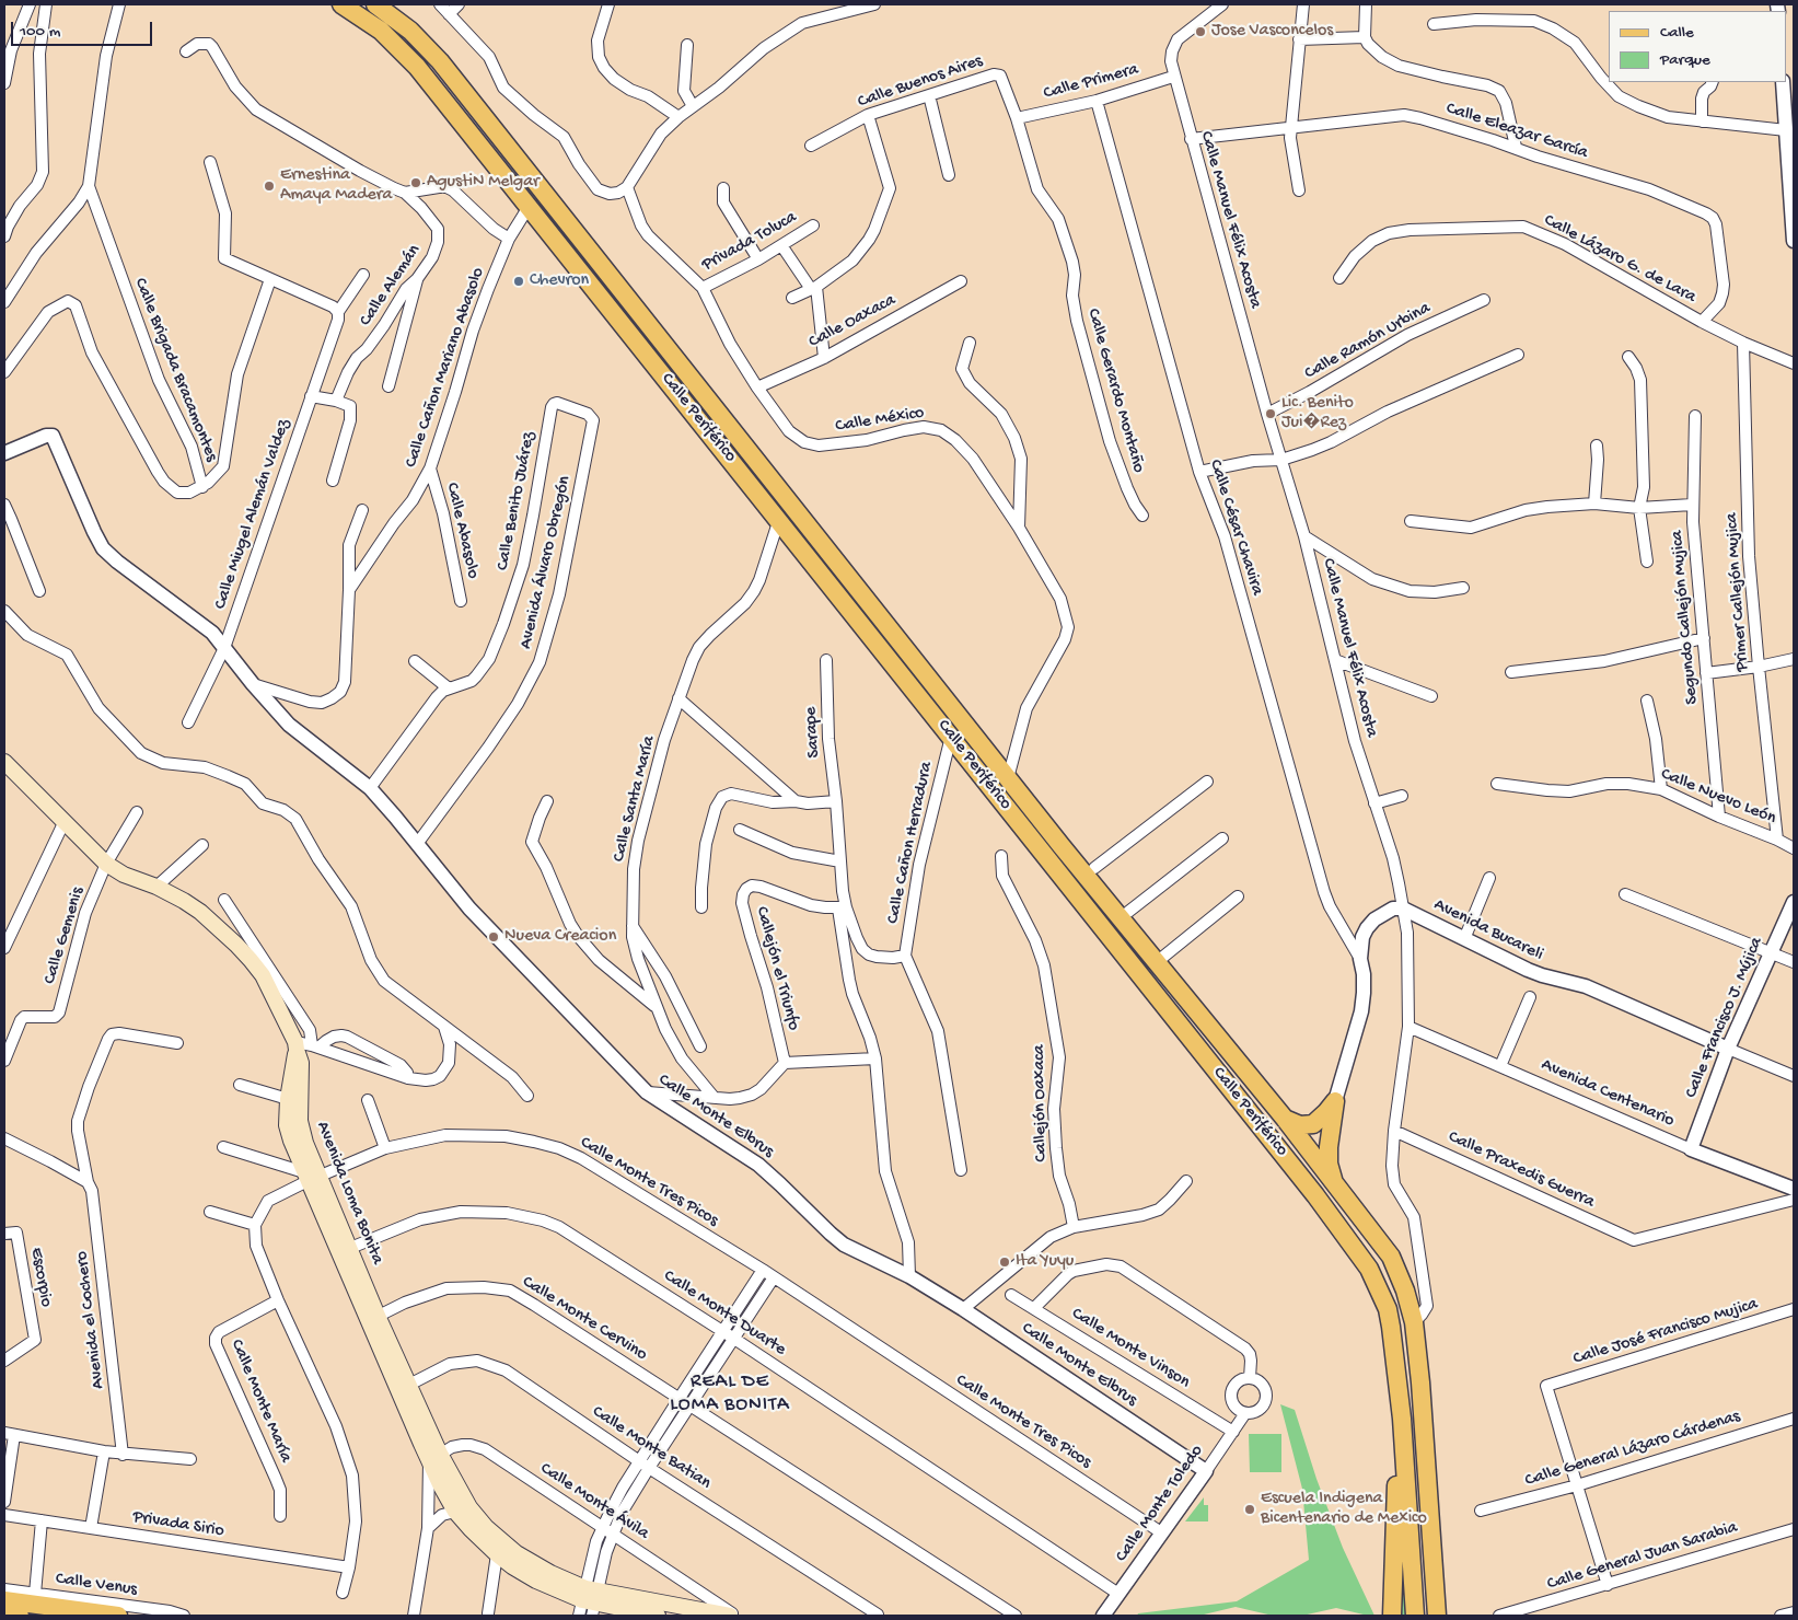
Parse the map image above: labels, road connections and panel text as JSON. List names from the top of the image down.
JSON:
{
  "streets": {
    "main road": ["Calle Periférico", "Avenida Loma Bonita"],
    "street": [
      "Calle Buenos Aires",
      "Calle Primera",
      "Calle Eleazar García",
      "Calle Manuel Félix Acosta",
      "Privada Toluca",
      "Calle Lázaro G. de Lara",
      "Calle Alemán",
      "Calle Oaxaca",
      "Calle Ramón Urbina",
      "Calle Cañon Mariano Abasolo",
      "Calle Brigada Bracamontes",
      "Calle Gerardo Montaño",
      "Calle México",
      "Calle Benito Juárez",
      "Calle Miugel Alemán Valdez",
      "Calle César Chavira",
      "Calle Abasolo",
      "Avenida Álvaro Obregón",
      "Primer Callejón Mujica",
      "Segundo Callejón Mujica",
      "Sarape",
      "Calle Nuevo León",
      "Calle Santa María",
      "Calle Cañon Herradura",
      "Avenida Bucareli",
      "Calle Gemenis",
      "Callejón el Triunfo",
      "Calle Francisco J. Mújica",
      "Avenida Centenario",
      "Callejón Oaxaca",
      "Calle Monte Elbrus",
      "Calle Praxedis Guerra",
      "Calle Monte Tres Picos",
      "Escorpio",
      "Calle Monte Duarte",
      "Calle Monte Cervino",
      "Avenida el Cochero",
      "Calle José Francisco Mujica",
      "Calle Monte Vinson",
      "Calle Monte María",
      "Calle Monte Batian",
      "Calle General Lázaro Cárdenas",
      "Calle Monte Ávila",
      "Calle Monte Toledo",
      "Privada Sirio",
      "Calle General Juan Sarabia",
      "Calle Venus"
    ]
  },
  "crossings": [
    ["Calle Buenos Aires", "Calle Primera"],
    ["Calle Buenos Aires", "Calle Gerardo Montaño"],
    ["Calle Primera", "Calle Manuel Félix Acosta"],
    ["Calle Primera", "Calle Gerardo Montaño"],
    ["Calle Primera", "Calle César Chavira"],
    ["Calle Eleazar García", "Calle Manuel Félix Acosta"],
    ["Calle Eleazar García", "Calle Lázaro G. de Lara"],
    ["Calle Manuel Félix Acosta", "Calle Ramón Urbina"],
    ["Calle Manuel Félix Acosta", "Calle Periférico"],
    ["Calle Manuel Félix Acosta", "Avenida Bucareli"],
    ["Calle Manuel Félix Acosta", "Avenida Centenario"],
    ["Calle Manuel Félix Acosta", "Calle Praxedis Guerra"],
    ["Privada Toluca", "Calle México"],
    ["Calle Lázaro G. de Lara", "Primer Callejón Mujica"],
    ["Calle Oaxaca", "Calle México"],
    ["Calle Cañon Mariano Abasolo", "Calle Periférico"],
    ["Calle Cañon Mariano Abasolo", "Calle Abasolo"],
    ["Calle Periférico", "Calle México"],
    ["Calle Periférico", "Calle Santa María"],
    ["Calle Periférico", "Calle Cañon Herradura"],
    ["Calle Benito Juárez", "Avenida Álvaro Obregón"],
    ["Calle Benito Juárez", "Calle Monte Elbrus"],
    ["Calle Miugel Alemán Valdez", "Calle Monte Elbrus"],
    ["Avenida Álvaro Obregón", "Calle Monte Elbrus"],
    ["Primer Callejón Mujica", "Calle Nuevo León"],
    ["Segundo Callejón Mujica", "Calle Nuevo León"],
    ["Sarape", "Callejón el Triunfo"],
    ["Avenida Bucareli", "Calle Francisco J. Mújica"],
    ["Calle Francisco J. Mújica", "Avenida Centenario"],
    ["Calle Monte Elbrus", "Calle Monte Toledo"],
    ["Calle Monte Tres Picos", "Avenida Loma Bonita"],
    ["Calle Monte Tres Picos", "Calle Monte Toledo"],
    ["Avenida Loma Bonita", "Calle Monte Duarte"],
    ["Avenida Loma Bonita", "Calle Monte Cervino"],
    ["Avenida Loma Bonita", "Calle Monte Batian"],
    ["Avenida Loma Bonita", "Calle Monte Ávila"],
    ["Calle Monte Duarte", "Calle Monte Toledo"],
    ["Calle José Francisco Mujica", "Calle General Lázaro Cárdenas"],
    ["Calle Monte Vinson", "Calle Monte Toledo"]
  ],
  "districts": ["REAL DE LOMA BONITA"],
  "places": [
    "Jose Vasconcelos",
    "AgustiN Melgar",
    "Ernestina Amaya Madera",
    "Chevron",
    "Lic. Benito Jui�Rez",
    "Nueva Creacion",
    "Ita Yuyu",
    "Escuela Indigena Bicentenario de Mexico"
  ],
  "legend": ["Calle", "Parque"],
  "scale_bar": "100 m"
}
